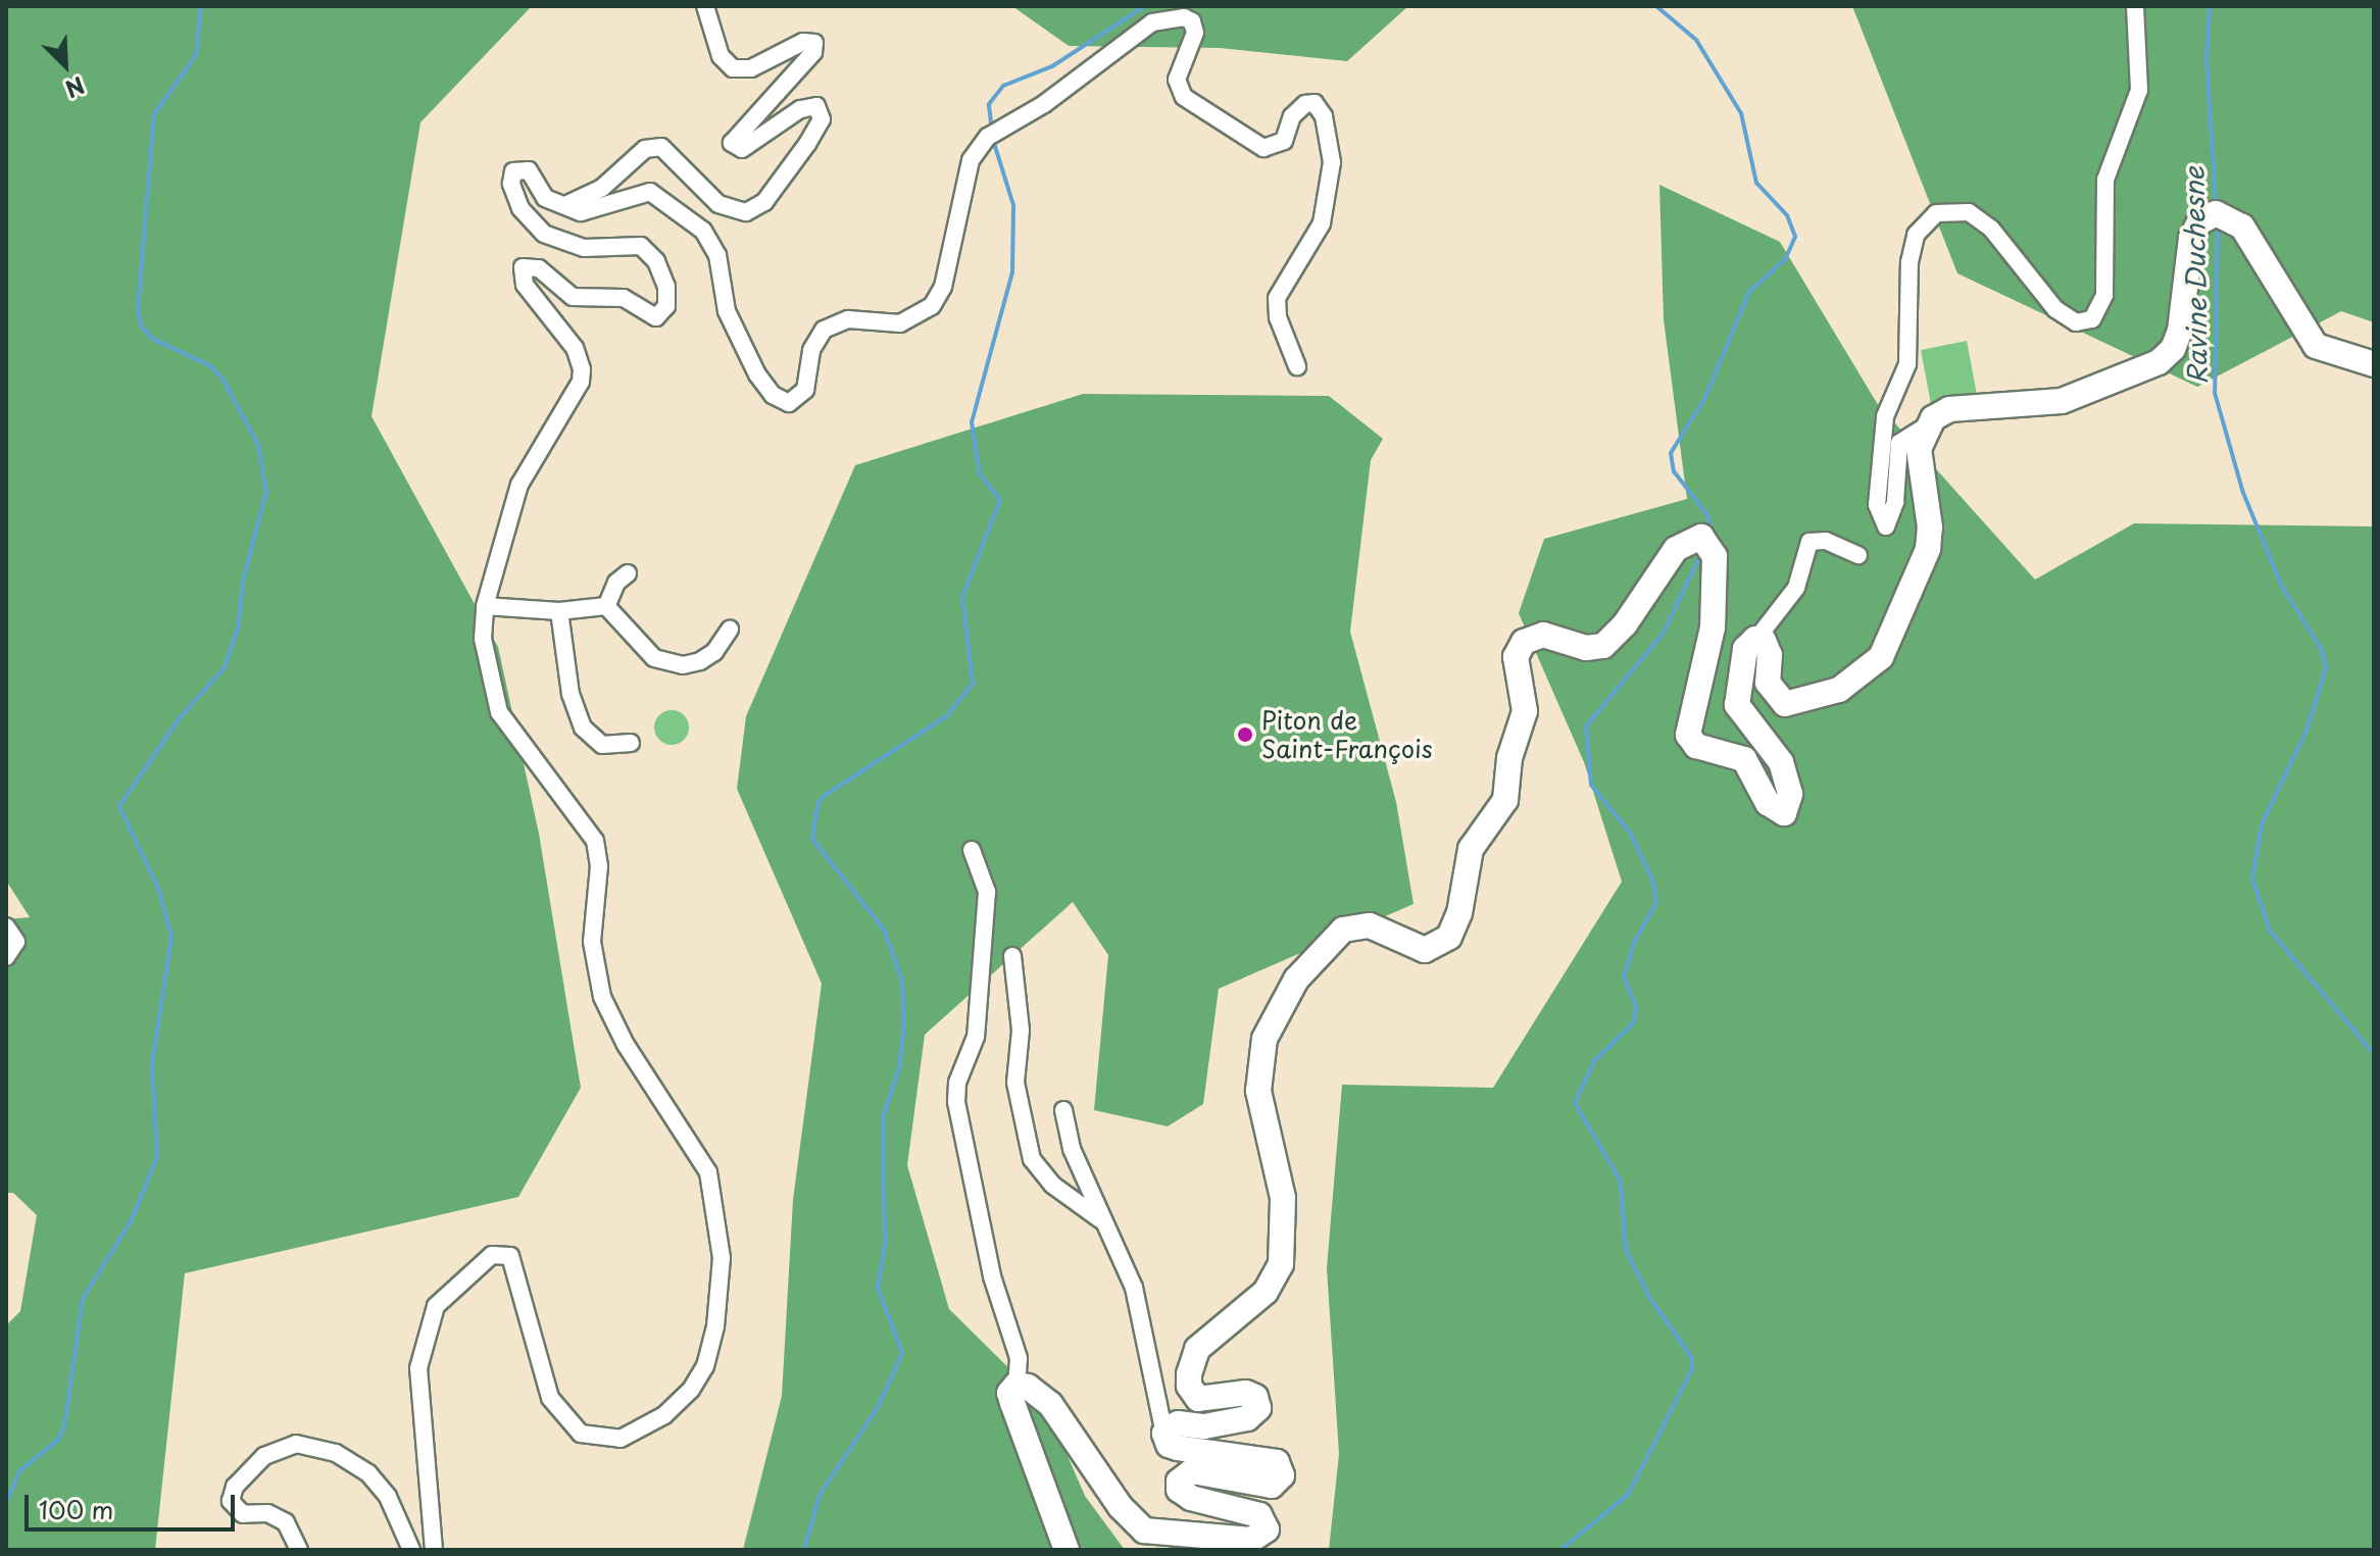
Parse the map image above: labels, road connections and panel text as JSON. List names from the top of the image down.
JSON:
{
  "water": ["Ravine Duchesne"],
  "places": ["Piton de Saint-François"],
  "scale_bar": "100 m",
  "north": "bottom right"
}
